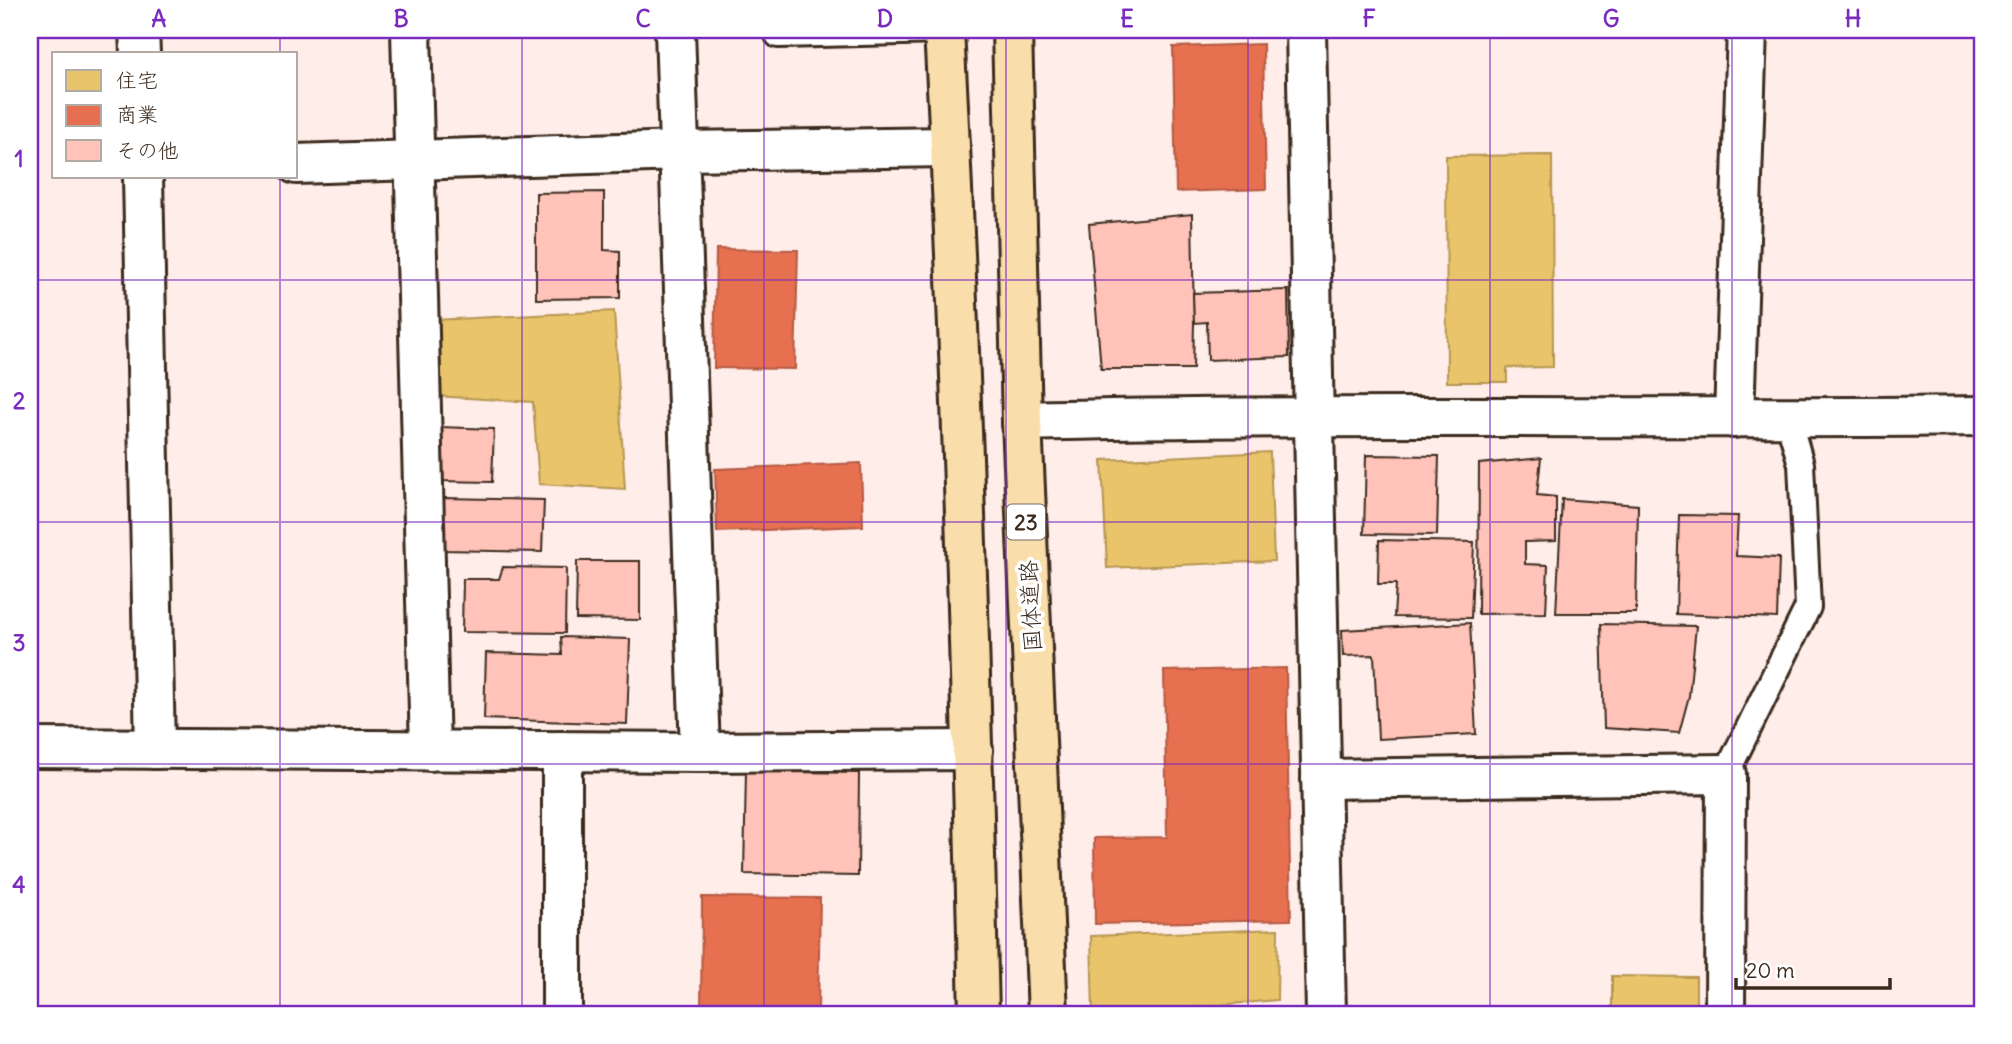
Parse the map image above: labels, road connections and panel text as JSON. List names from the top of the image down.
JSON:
{
  "streets": {
    "main road": ["23", "国体道路"]
  },
  "legend": ["住宅", "商業", "その他"],
  "scale_bar": "20 m",
  "grid": {
    "columns": [
      "A",
      "B",
      "C",
      "D",
      "E",
      "F",
      "G",
      "H"
    ],
    "rows": [
      "1",
      "2",
      "3",
      "4"
    ]
  }
}
